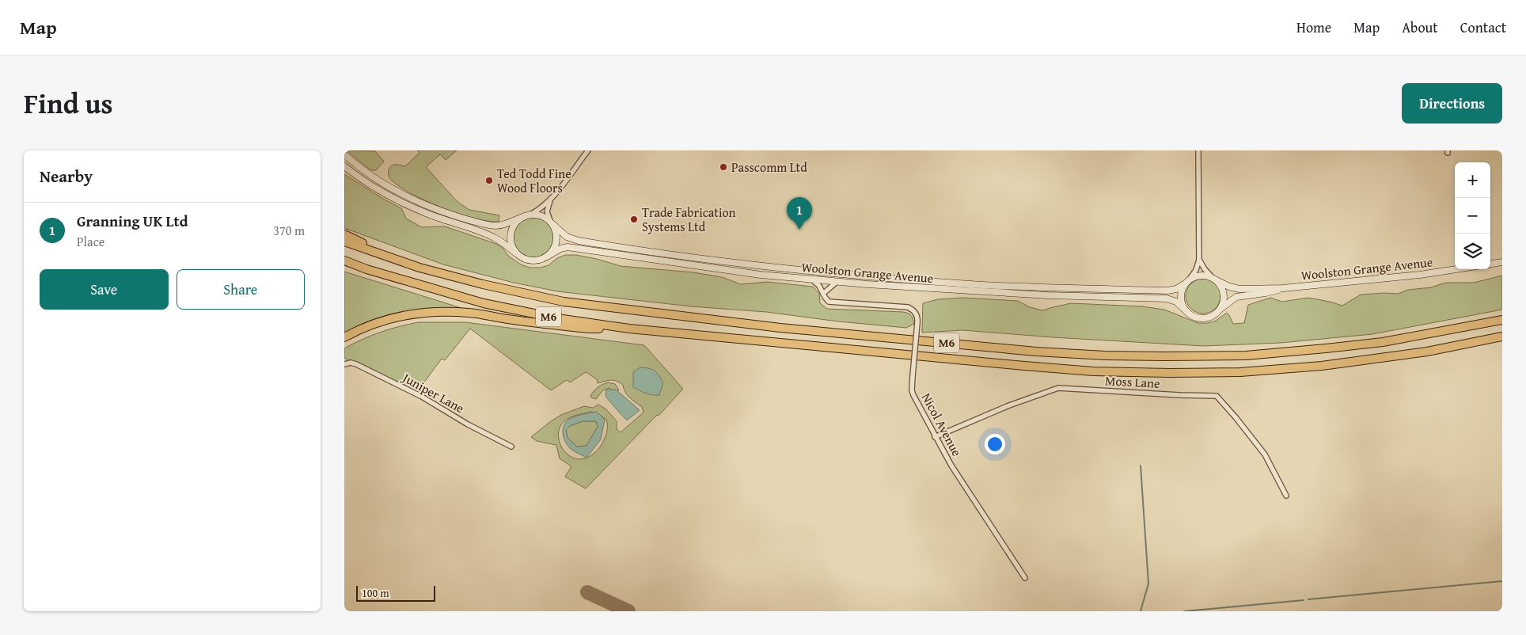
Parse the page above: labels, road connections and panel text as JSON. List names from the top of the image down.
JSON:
{
  "streets": {
    "highway": ["M6"],
    "main road": ["Woolston Grange Avenue"],
    "street": ["Moss Lane", "Juniper Lane", "Nicol Avenue"]
  },
  "crossings": [
    ["Woolston Grange Avenue", "Nicol Avenue"],
    ["Moss Lane", "Nicol Avenue"]
  ],
  "places": ["Passcomm Ltd", "Ted Todd Fine Wood Floors", "Trade Fabrication Systems Ltd"],
  "scale_bar": "100 m",
  "page": {
    "header": "Map",
    "nav": [
      "Home",
      "Map",
      "About",
      "Contact"
    ],
    "title": "Find us",
    "buttons": [
      "Directions",
      ["Save", "Share"]
    ],
    "heading": "Nearby",
    "map_buttons": ["+", "−"],
    "pins": "1",
    "list": [
      {
        "mark": "1",
        "name": "Granning UK Ltd",
        "note": "Place",
        "value": "370 m"
      }
    ],
    "scale": "100 m"
  }
}
